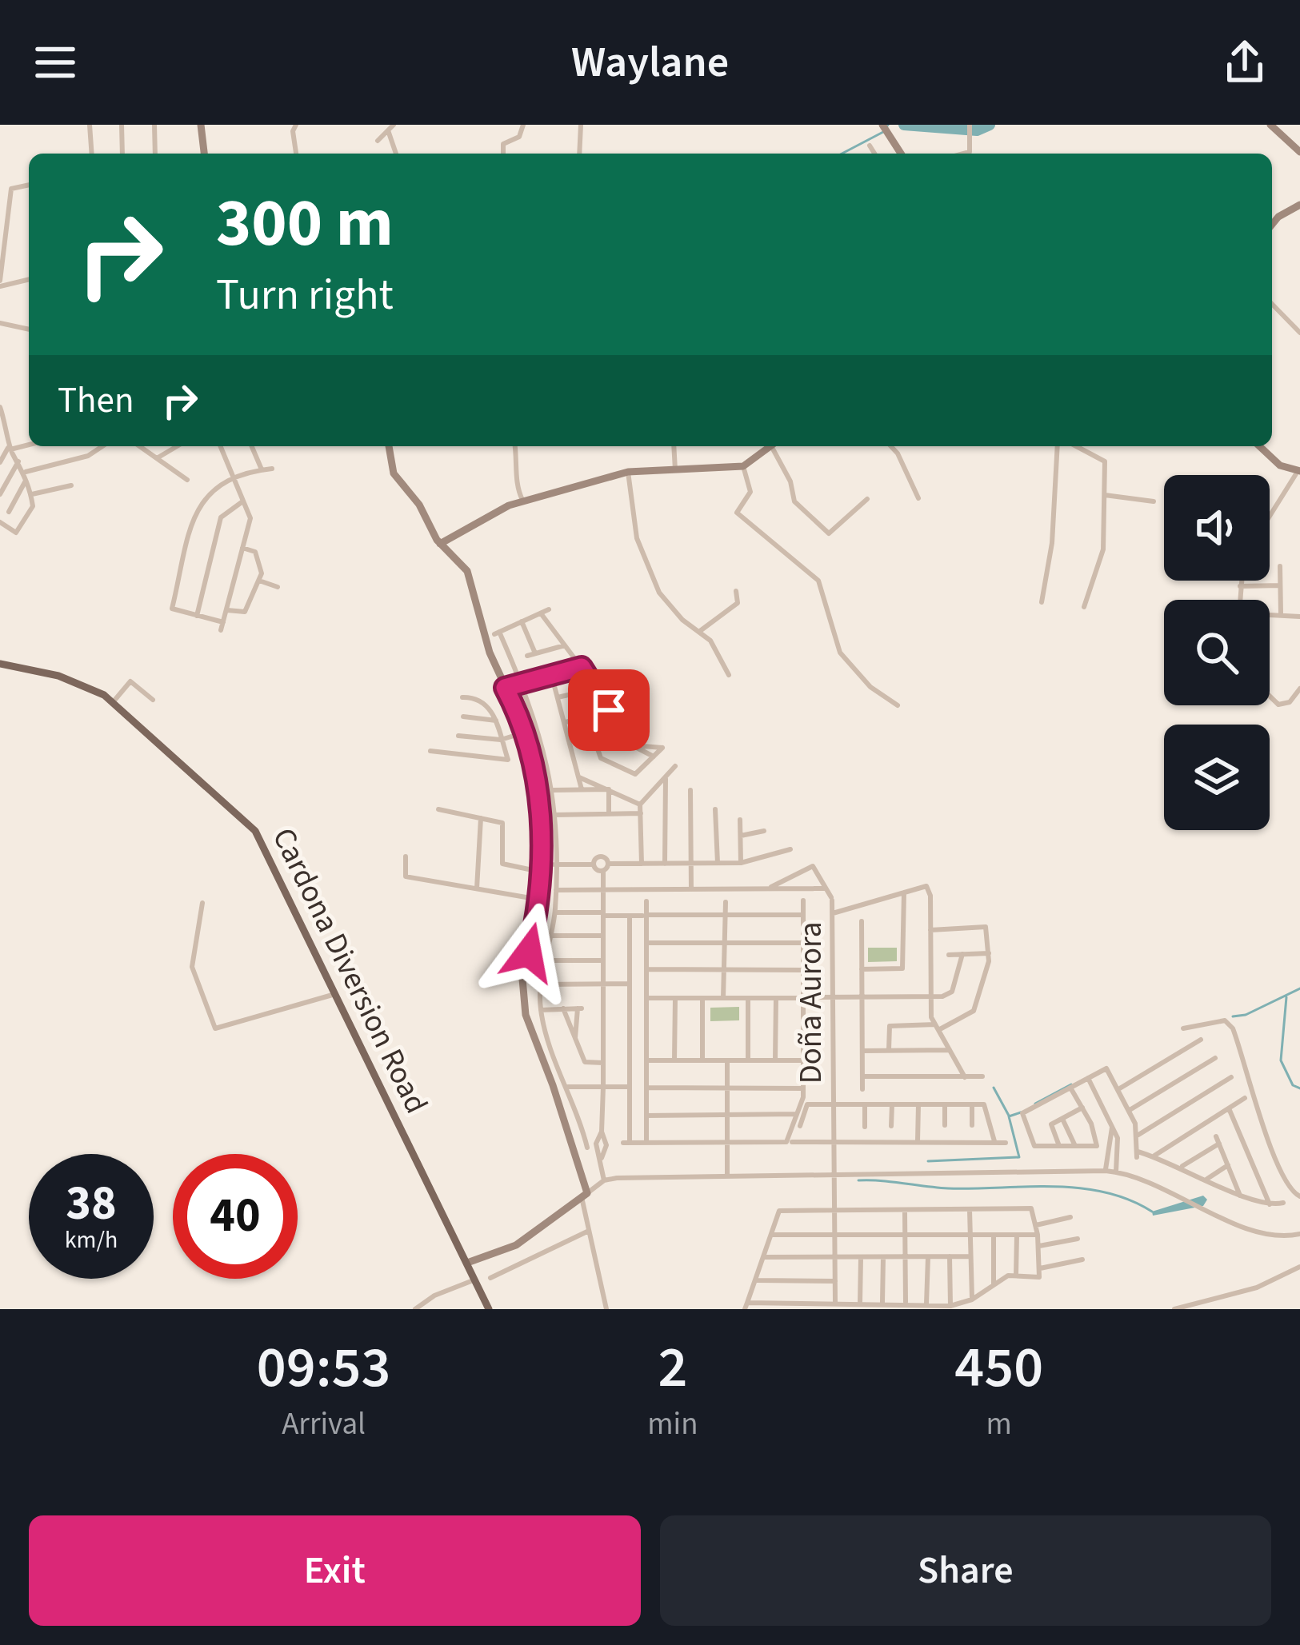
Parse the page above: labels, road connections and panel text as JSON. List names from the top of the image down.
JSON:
{
  "streets": {
    "main road": ["Cardona Diversion Road"],
    "street": ["Doña Aurora"]
  },
  "page": {
    "header": "Waylane",
    "turn": ["300 m", "Turn right"],
    "then": "Then",
    "speed": "38 km/h",
    "limit": "40",
    "eta": [
      "09:53",
      "Arrival",
      "2",
      "min",
      "450",
      "m"
    ],
    "buttons": ["Exit", "Share"]
  }
}
